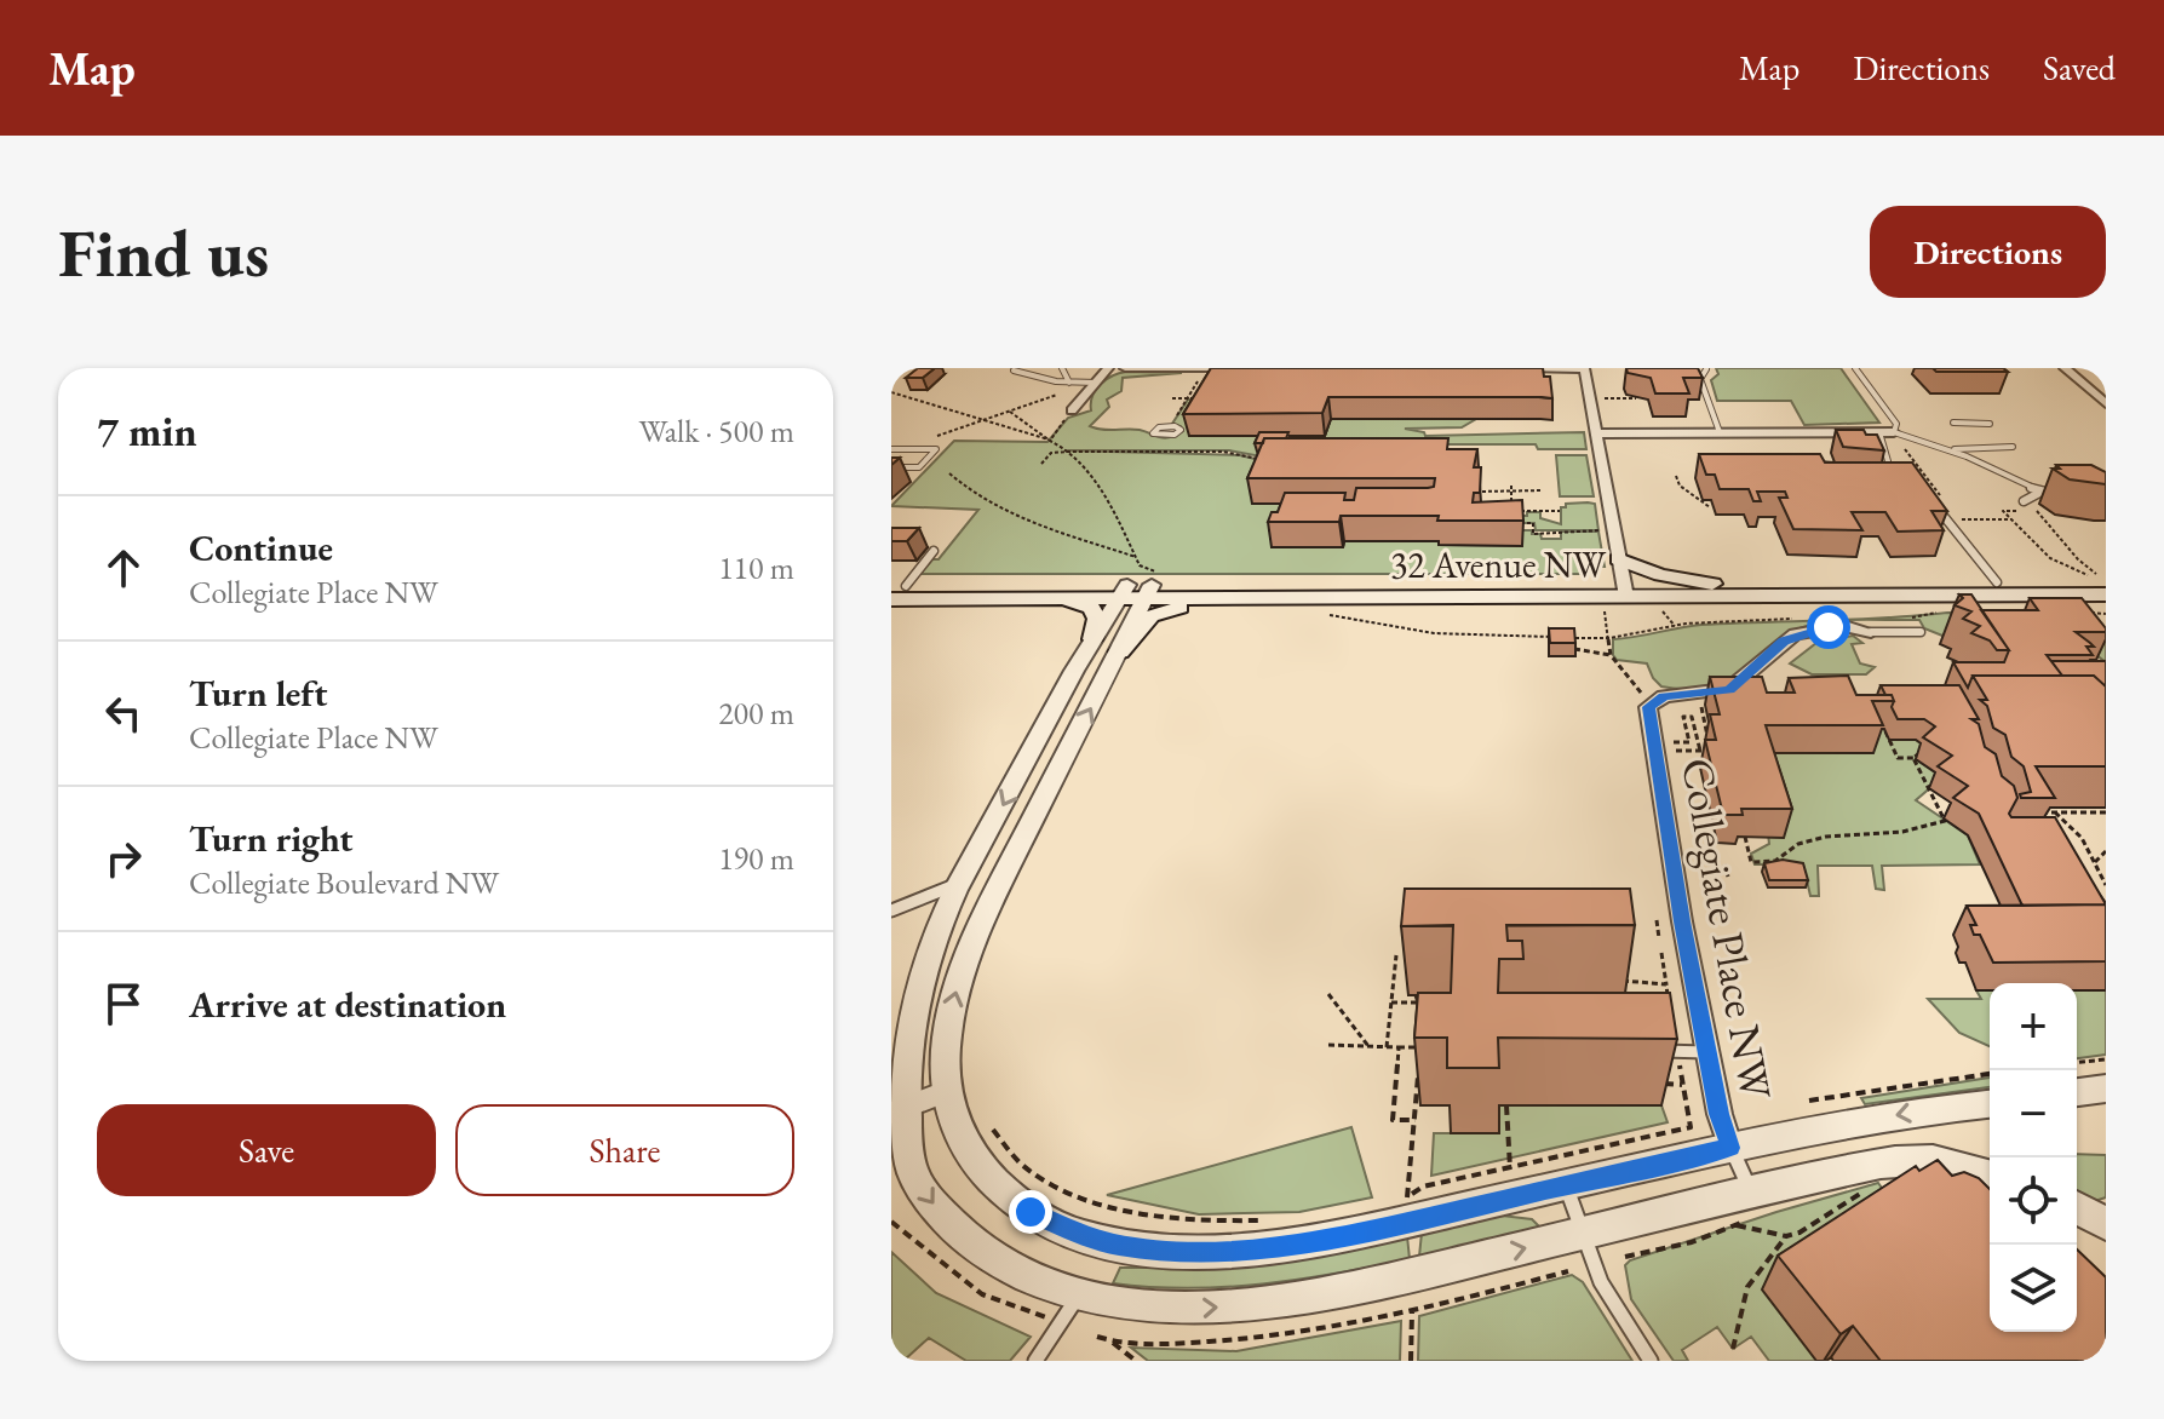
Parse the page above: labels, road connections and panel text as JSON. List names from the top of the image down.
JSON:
{
  "streets": {
    "main road": ["32 Avenue NW"],
    "street": ["Collegiate Place NW"]
  },
  "page": {
    "header": "Map",
    "nav": ["Map", "Directions", "Saved"],
    "buttons": [
      "Directions",
      ["Save", "Share"]
    ],
    "title": "Find us",
    "heading": ["7 min", "Walk · 500 m"],
    "list": [
      ["Continue", "Collegiate Place NW", "110 m"],
      ["Turn left", "Collegiate Place NW", "200 m"],
      ["Turn right", "Collegiate Boulevard NW", "190 m"],
      "Arrive at destination"
    ],
    "map_buttons": ["+", "−"]
  }
}
